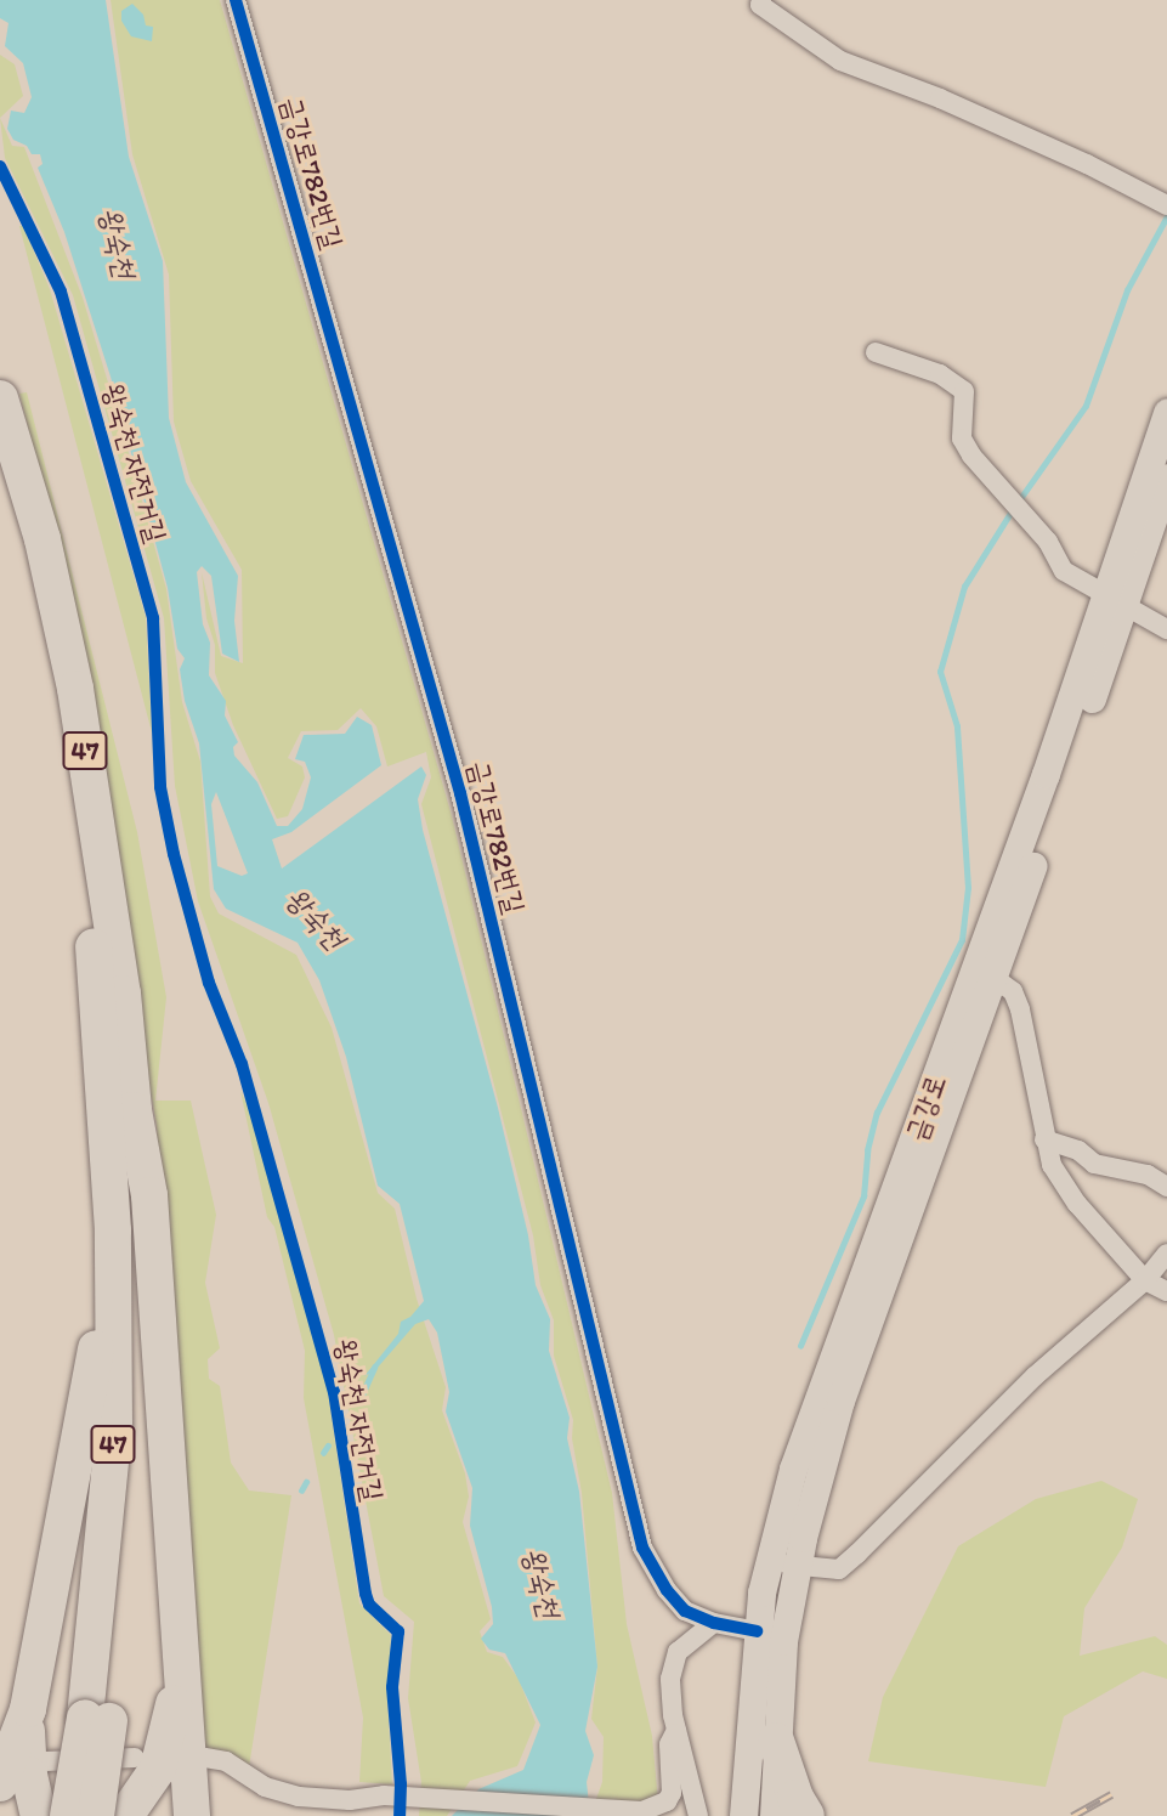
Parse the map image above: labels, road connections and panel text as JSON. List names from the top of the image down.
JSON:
{
  "streets": {
    "highway": ["47"],
    "street": ["금강로782번길", "금강로"],
    "cycle path": ["왕숙천 자전거길"]
  },
  "crossings": [
    ["금강로782번길", "금강로"]
  ],
  "water": ["왕숙천"]
}
